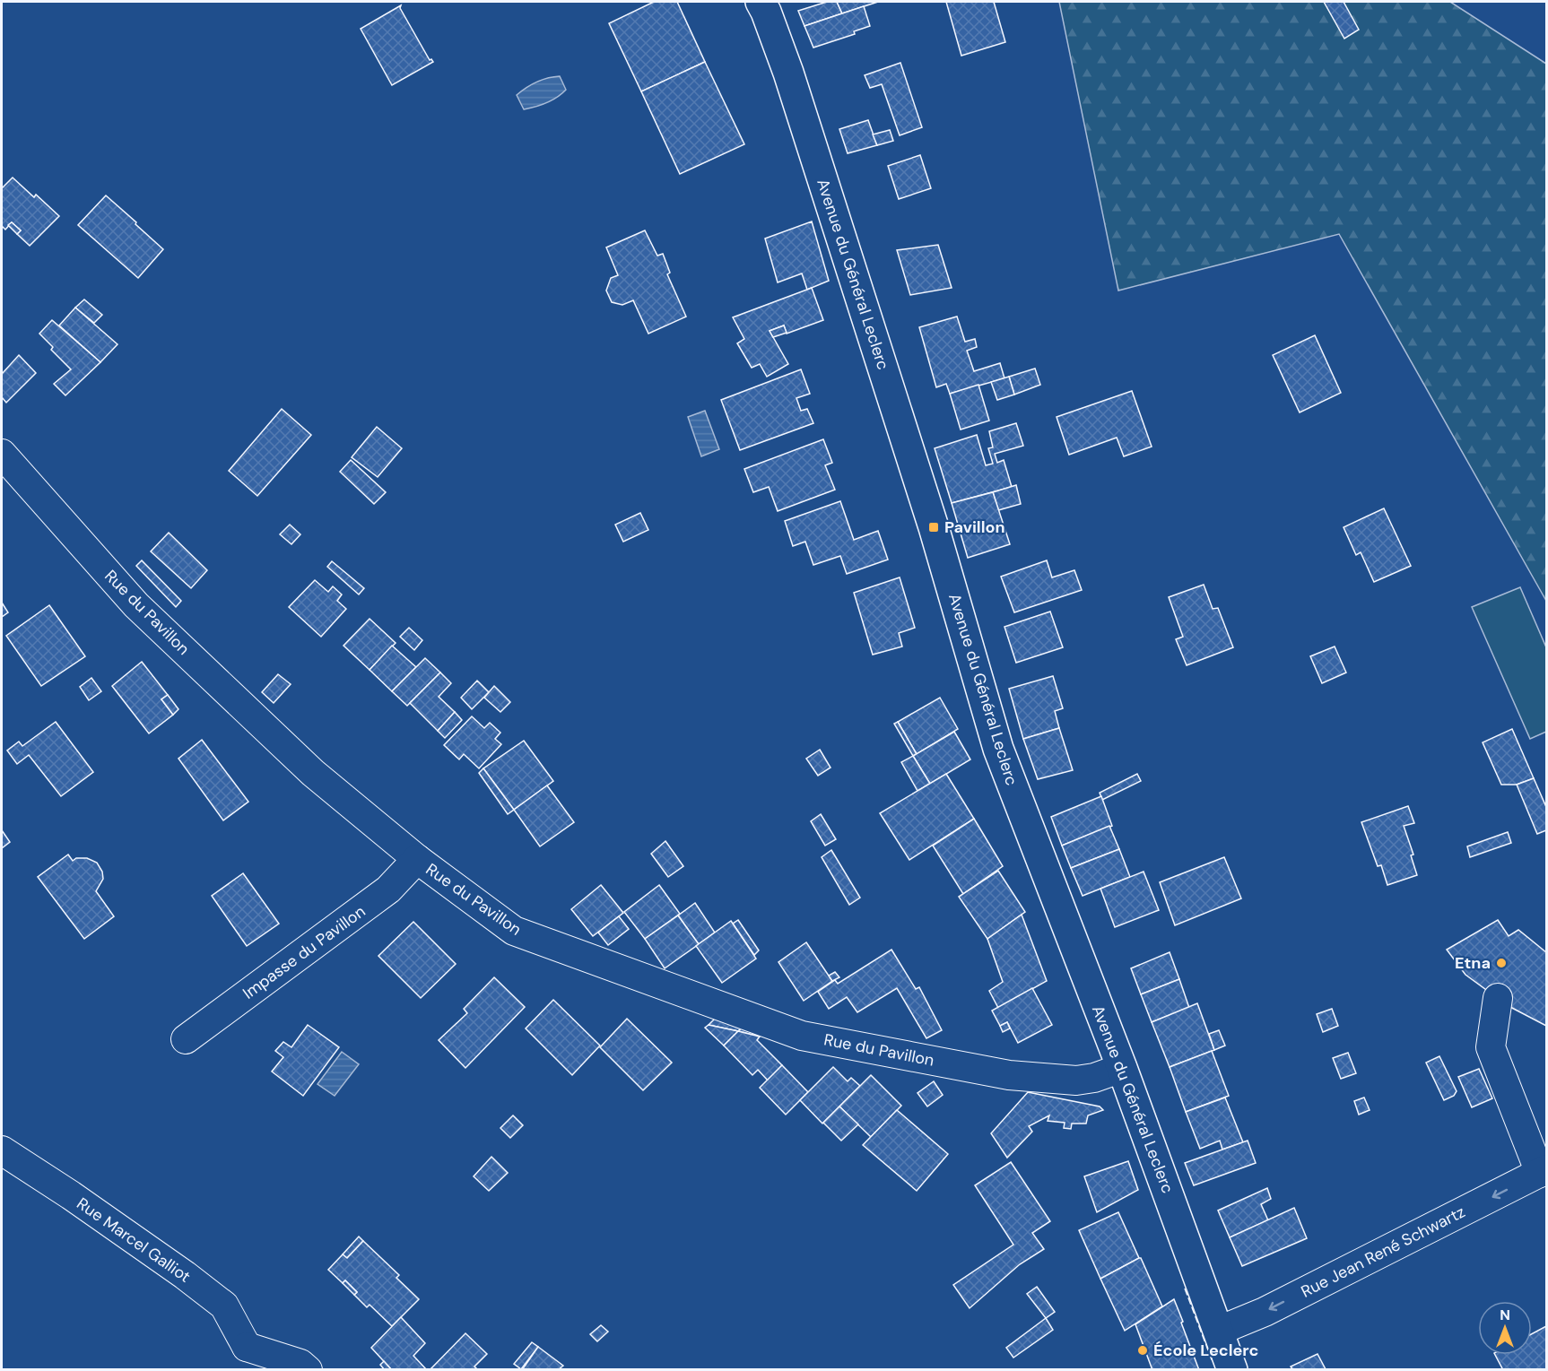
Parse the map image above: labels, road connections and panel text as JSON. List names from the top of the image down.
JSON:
{
  "streets": {
    "main road": ["Avenue du Général Leclerc"],
    "street": [
      "Rue du Pavillon",
      "Impasse du Pavillon",
      "Rue Marcel Galliot",
      "Rue Jean René Schwartz"
    ]
  },
  "crossings": [
    ["Avenue du Général Leclerc", "Rue du Pavillon"],
    ["Avenue du Général Leclerc", "Rue Jean René Schwartz"],
    ["Rue du Pavillon", "Impasse du Pavillon"]
  ],
  "one_way": ["Rue Jean René Schwartz"],
  "places": {
    "transit": ["Pavillon"],
    "other": ["Etna", "École Leclerc"]
  },
  "north": "top"
}
